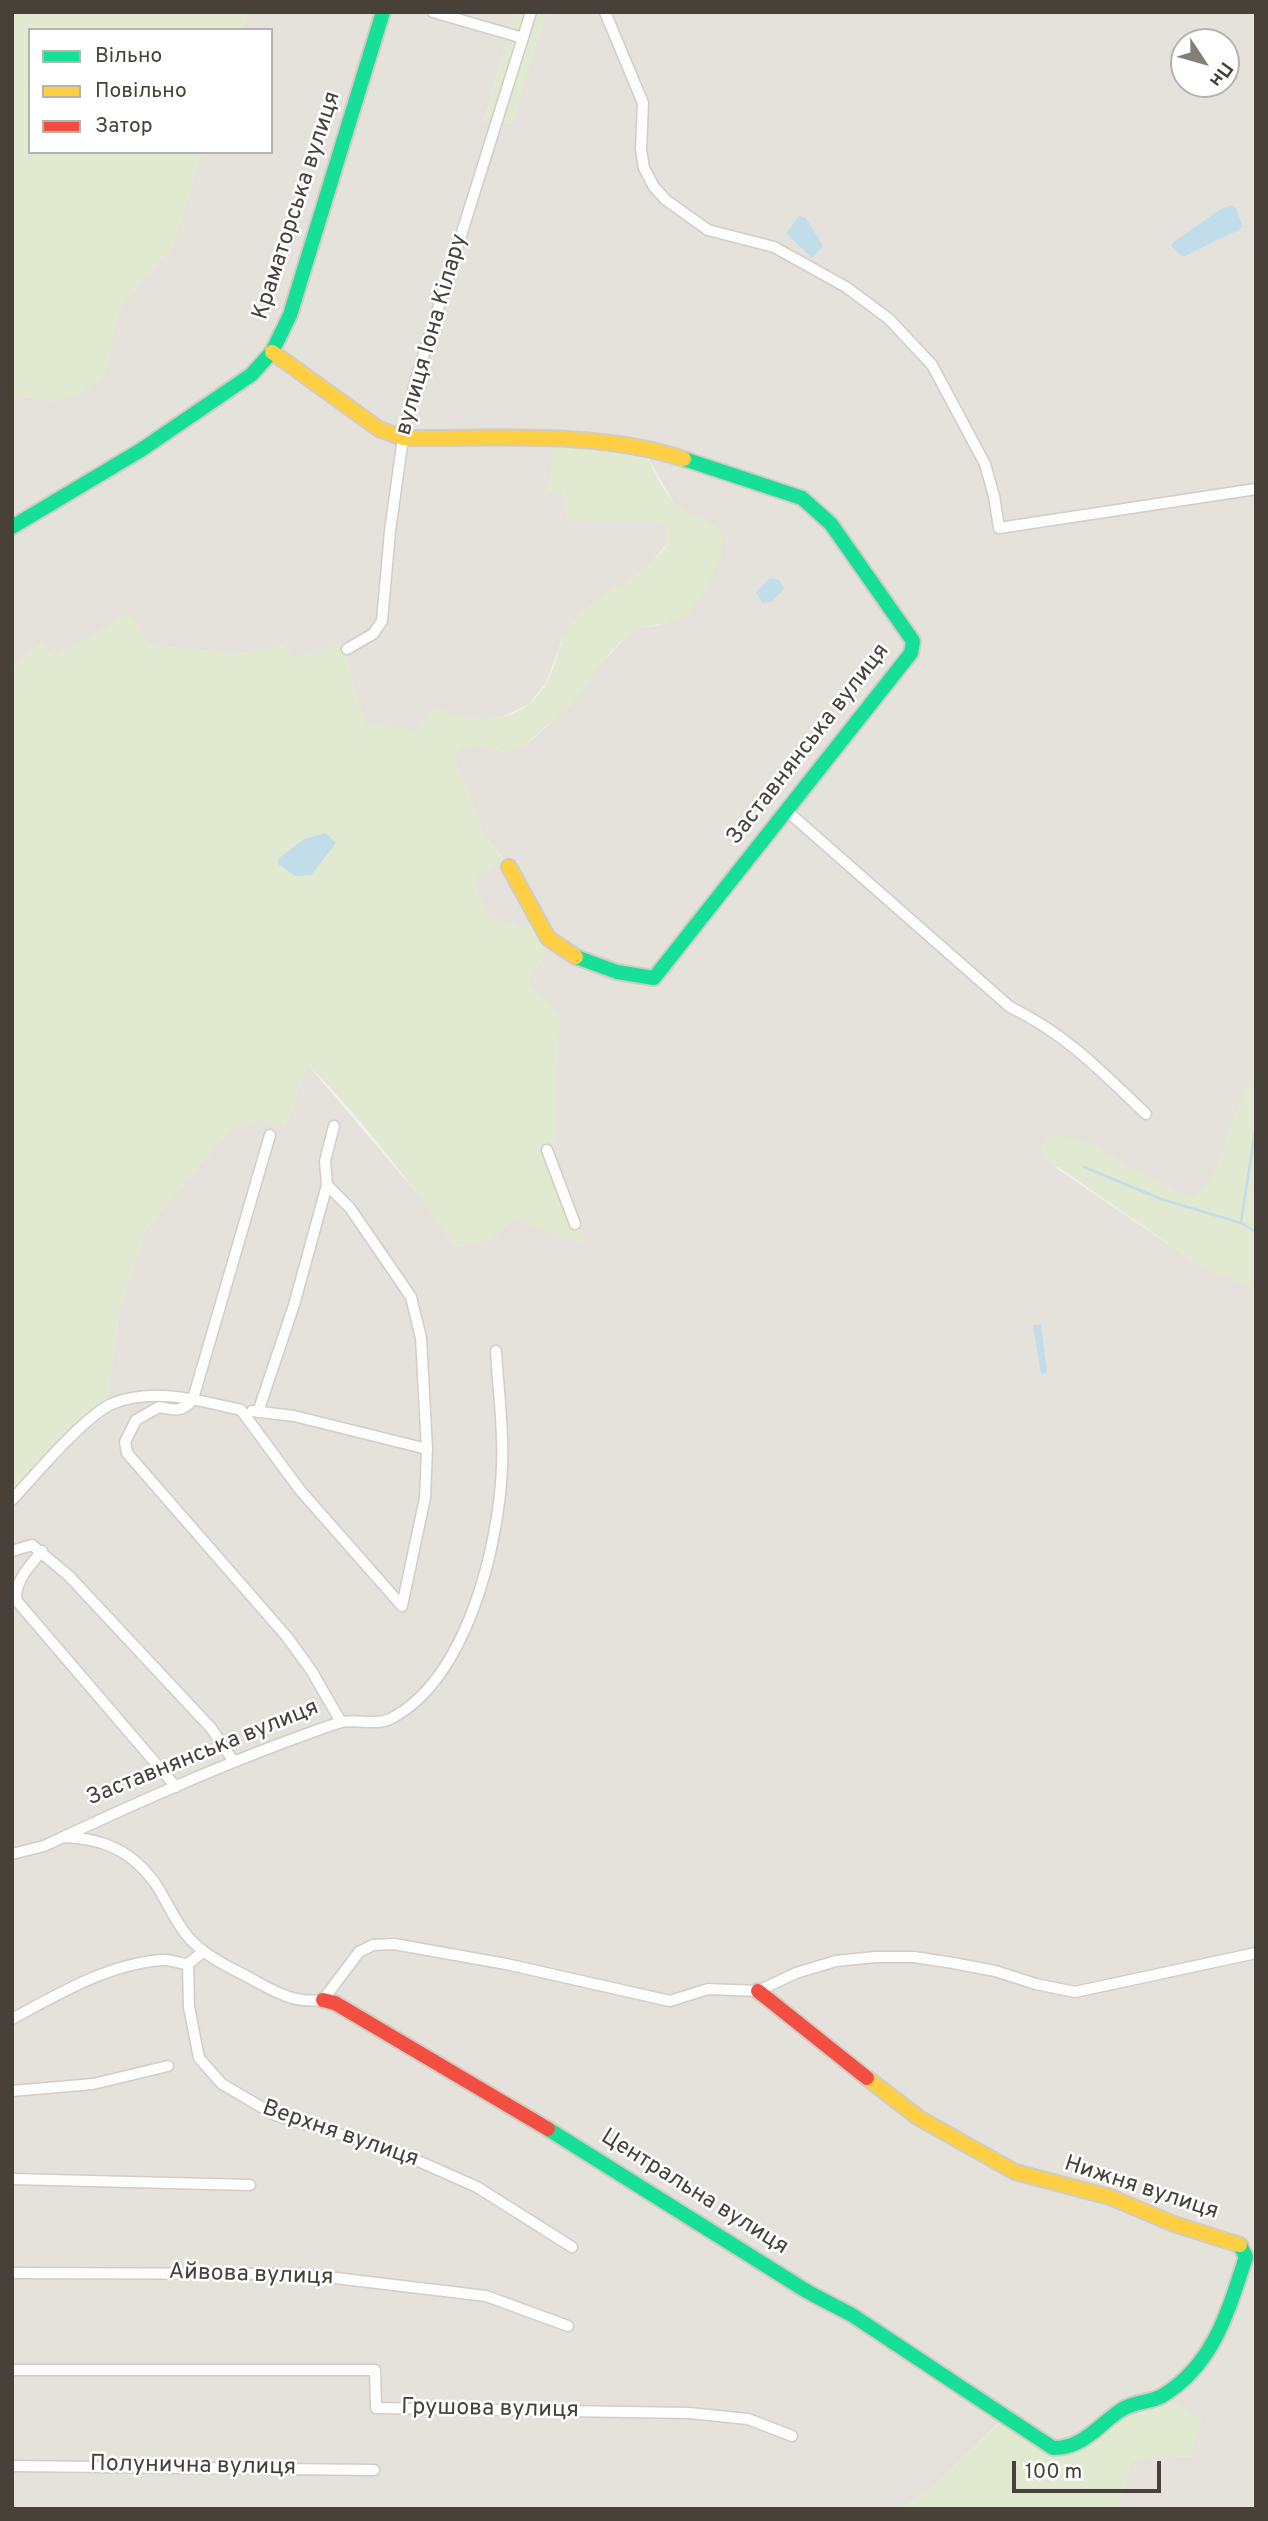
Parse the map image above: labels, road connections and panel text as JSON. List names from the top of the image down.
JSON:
{
  "streets": {
    "street": [
      "Краматорська вулиця",
      "вулиця Іона Кілару",
      "Заставнянська вулиця",
      "Верхня вулиця",
      "Нижня вулиця",
      "Центральна вулиця",
      "Айвова вулиця",
      "Грушова вулиця",
      "Полунична вулиця"
    ]
  },
  "crossings": [
    ["Краматорська вулиця", "Заставнянська вулиця"],
    ["вулиця Іона Кілару", "Заставнянська вулиця"],
    ["Нижня вулиця", "Центральна вулиця"]
  ],
  "legend": ["Вільно", "Повільно", "Затор"],
  "scale_bar": "100 m",
  "north": "bottom right"
}
